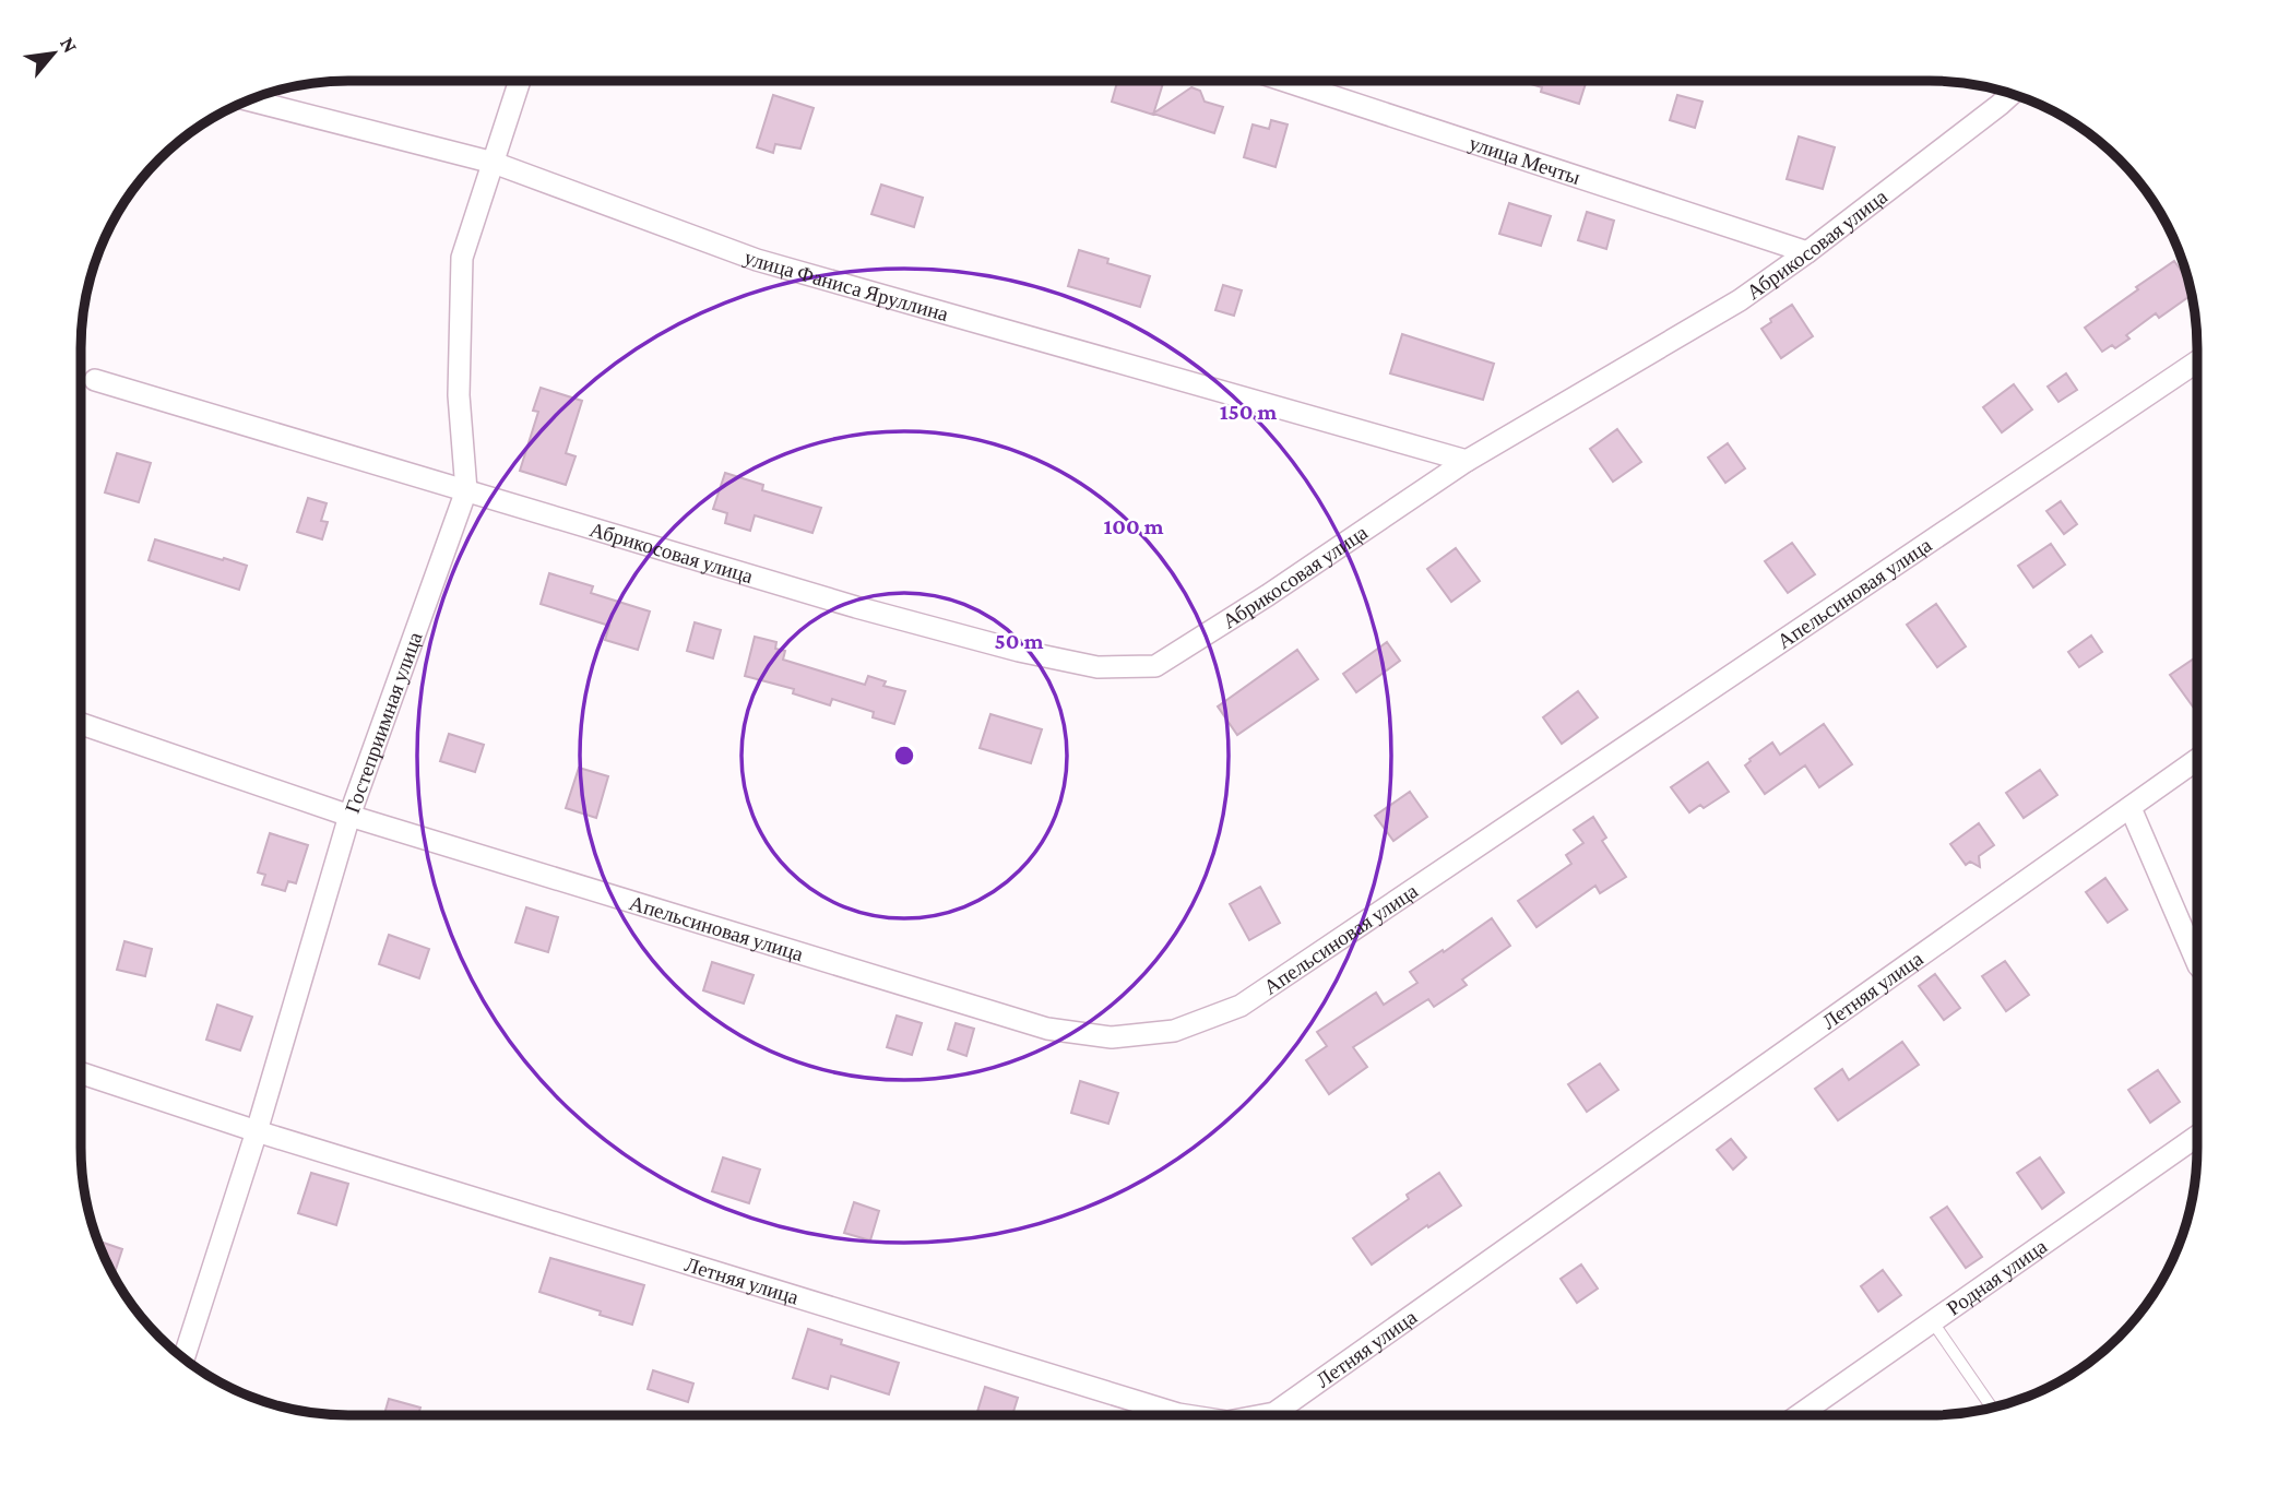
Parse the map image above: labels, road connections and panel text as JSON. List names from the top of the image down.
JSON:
{
  "streets": {
    "street": [
      "улица Мечты",
      "Абрикосовая улица",
      "улица Фаниса Яруллина",
      "Апельсиновая улица",
      "Гостеприимная улица",
      "Летняя улица",
      "Родная улица"
    ]
  },
  "crossings": [
    ["улица Мечты", "Абрикосовая улица"],
    ["Абрикосовая улица", "улица Фаниса Яруллина"],
    ["Абрикосовая улица", "Гостеприимная улица"],
    ["улица Фаниса Яруллина", "Гостеприимная улица"],
    ["Апельсиновая улица", "Гостеприимная улица"],
    ["Гостеприимная улица", "Летняя улица"]
  ],
  "north": "top right",
  "rings": ["150 m", "100 m", "50 m"]
}
